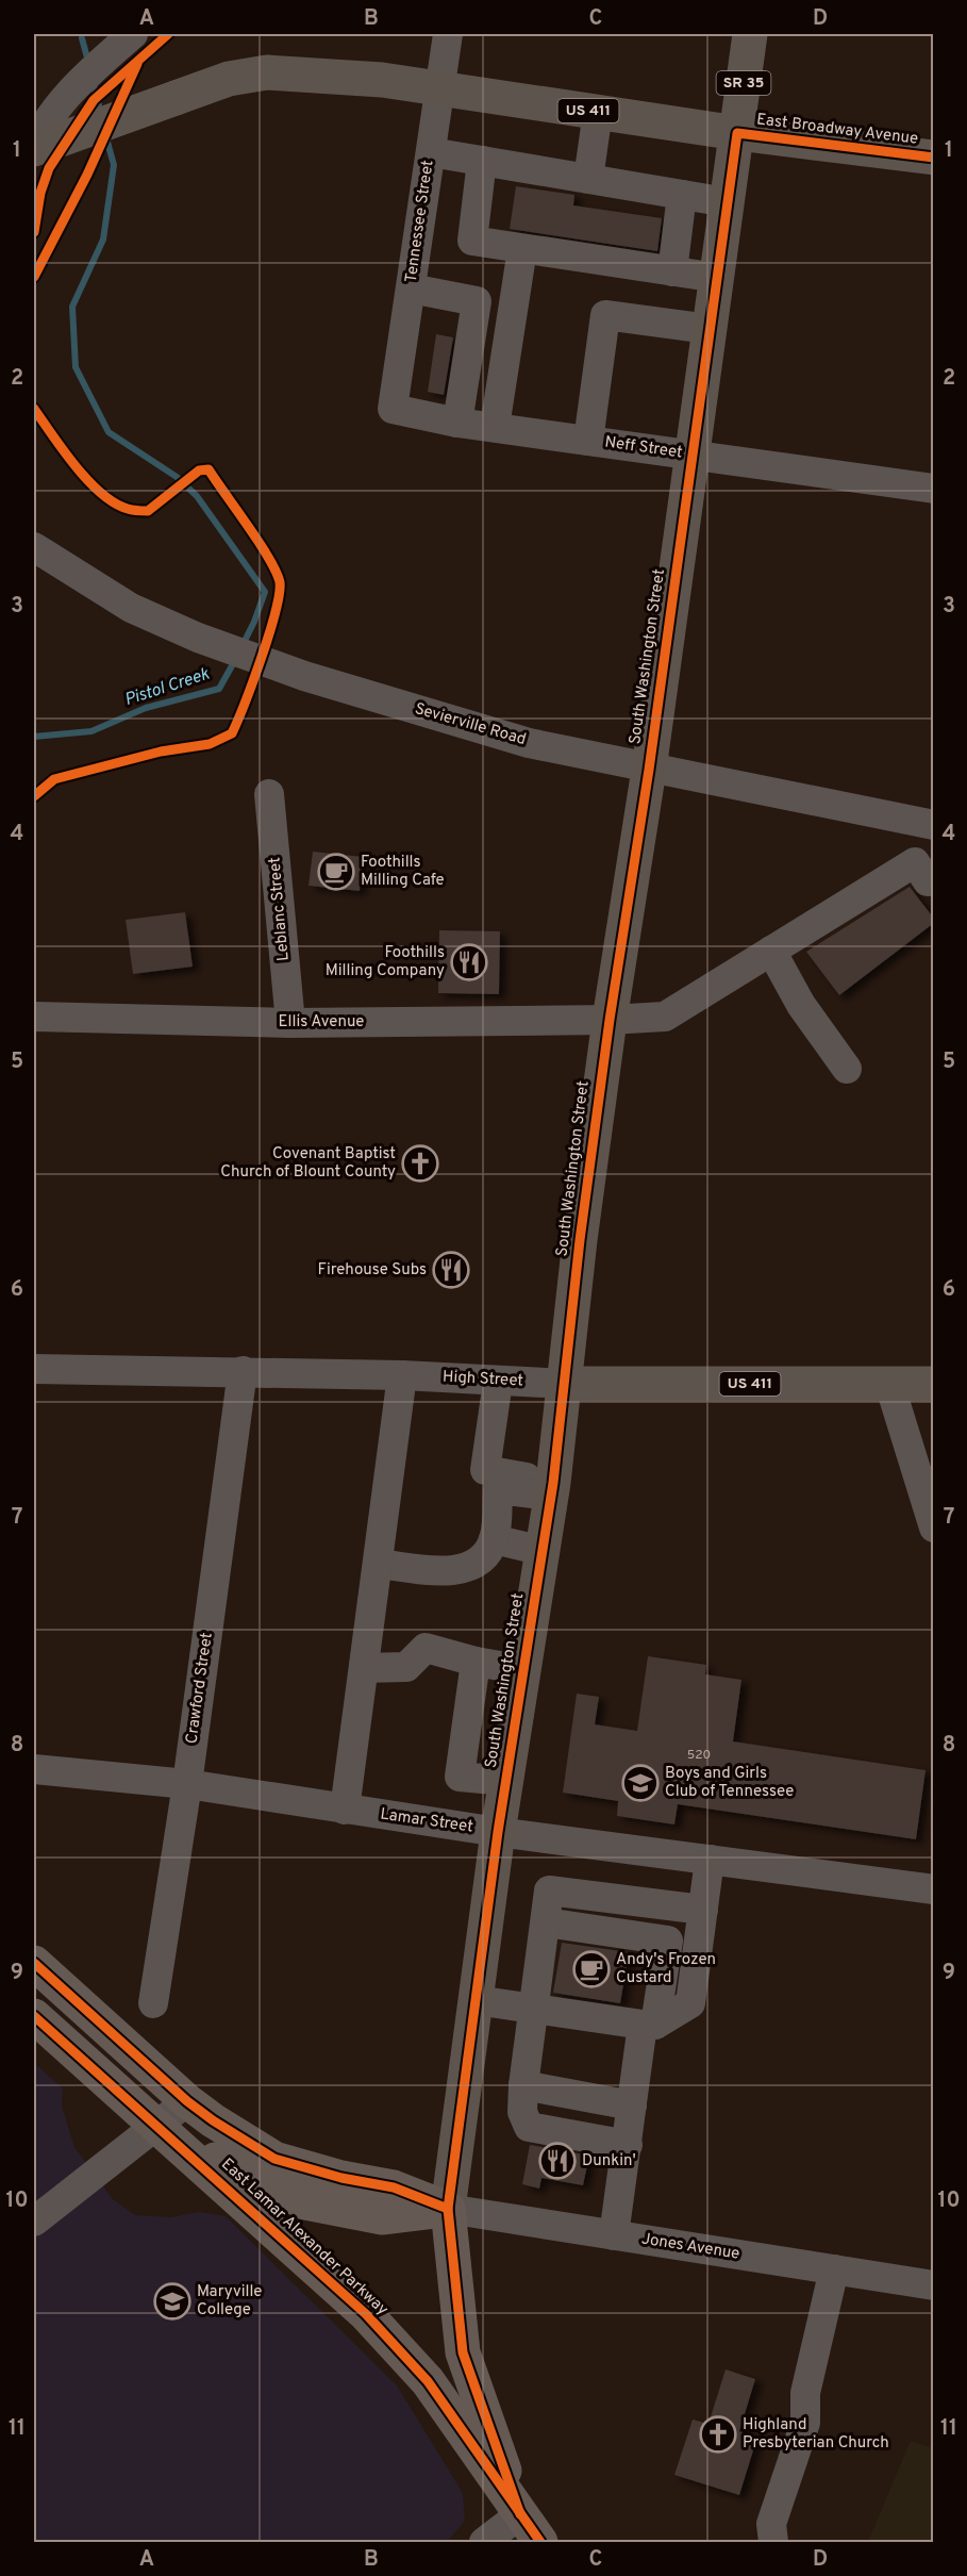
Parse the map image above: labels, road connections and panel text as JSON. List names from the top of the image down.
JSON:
{
  "streets": {
    "highway": ["East Lamar Alexander Parkway"],
    "main road": [
      "SR 35",
      "US 411",
      "East Broadway Avenue",
      "South Washington Street",
      "High Street"
    ],
    "street": [
      "Tennessee Street",
      "Neff Street",
      "Sevierville Road",
      "Leblanc Street",
      "Ellis Avenue",
      "Crawford Street",
      "Lamar Street",
      "Jones Avenue"
    ]
  },
  "crossings": [
    ["SR 35", "East Broadway Avenue"],
    ["SR 35", "South Washington Street"],
    ["East Broadway Avenue", "Tennessee Street"],
    ["East Broadway Avenue", "South Washington Street"],
    ["Tennessee Street", "Neff Street"],
    ["Neff Street", "South Washington Street"],
    ["South Washington Street", "Sevierville Road"],
    ["South Washington Street", "Ellis Avenue"],
    ["South Washington Street", "High Street"],
    ["South Washington Street", "Lamar Street"],
    ["South Washington Street", "East Lamar Alexander Parkway"],
    ["South Washington Street", "Jones Avenue"],
    ["Leblanc Street", "Ellis Avenue"],
    ["High Street", "Crawford Street"],
    ["Crawford Street", "Lamar Street"],
    ["East Lamar Alexander Parkway", "Jones Avenue"]
  ],
  "water": ["Pistol Creek"],
  "places": {
    "cafe": ["Foothills Milling Cafe", "Andy's Frozen Custard"],
    "restaurant": ["Foothills Milling Company", "Firehouse Subs", "Dunkin'"],
    "church": ["Covenant Baptist Church of Blount County", "Highland Presbyterian Church"],
    "school or university": ["Boys and Girls Club of Tennessee", "Maryville College"]
  },
  "house_numbers": ["520"],
  "grid": {
    "columns": [
      "A",
      "B",
      "C",
      "D"
    ],
    "rows": [
      "1",
      "2",
      "3",
      "4",
      "5",
      "6",
      "7",
      "8",
      "9",
      "10",
      "11"
    ]
  }
}
